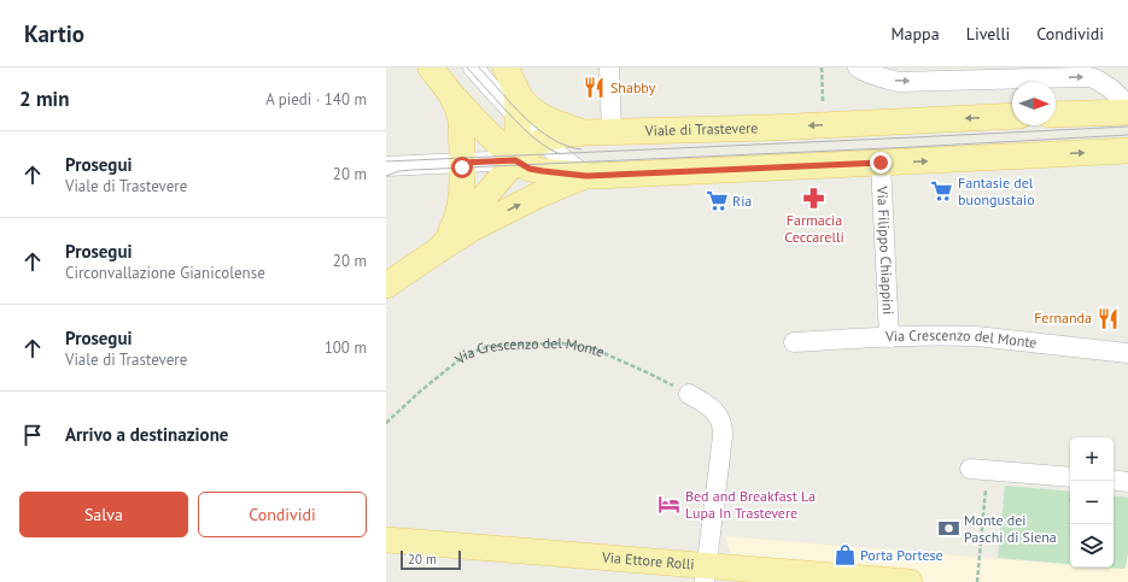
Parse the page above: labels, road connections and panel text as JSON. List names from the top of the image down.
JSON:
{
  "streets": {
    "main road": ["Viale di Trastevere", "Via Ettore Rolli"],
    "street": ["Via Filippo Chiappini", "Via Crescenzo del Monte"]
  },
  "crossings": [
    ["Via Filippo Chiappini", "Via Crescenzo del Monte"]
  ],
  "places": {
    "restaurant": ["Shabby", "Fernanda"],
    "supermarket": ["Fantasie del buongustaio", "Ria"],
    "pharmacy": ["Farmacia Ceccarelli"],
    "hotel": ["Bed and Breakfast La Lupa In Trastevere"],
    "bank": ["Monte dei Paschi di Siena"],
    "shop": ["Porta Portese"]
  },
  "scale_bar": "20 m",
  "north": "right",
  "page": {
    "header": "Kartio",
    "nav": ["Mappa", "Livelli", "Condividi"],
    "heading": ["2 min", "A piedi · 140 m"],
    "list": [
      ["Prosegui", "Viale di Trastevere", "20 m"],
      ["Prosegui", "Circonvallazione Gianicolense", "20 m"],
      ["Prosegui", "Viale di Trastevere", "100 m"],
      "Arrivo a destinazione"
    ],
    "map_buttons": ["+", "−"],
    "buttons": ["Salva", "Condividi"],
    "scale": "20 m"
  }
}
